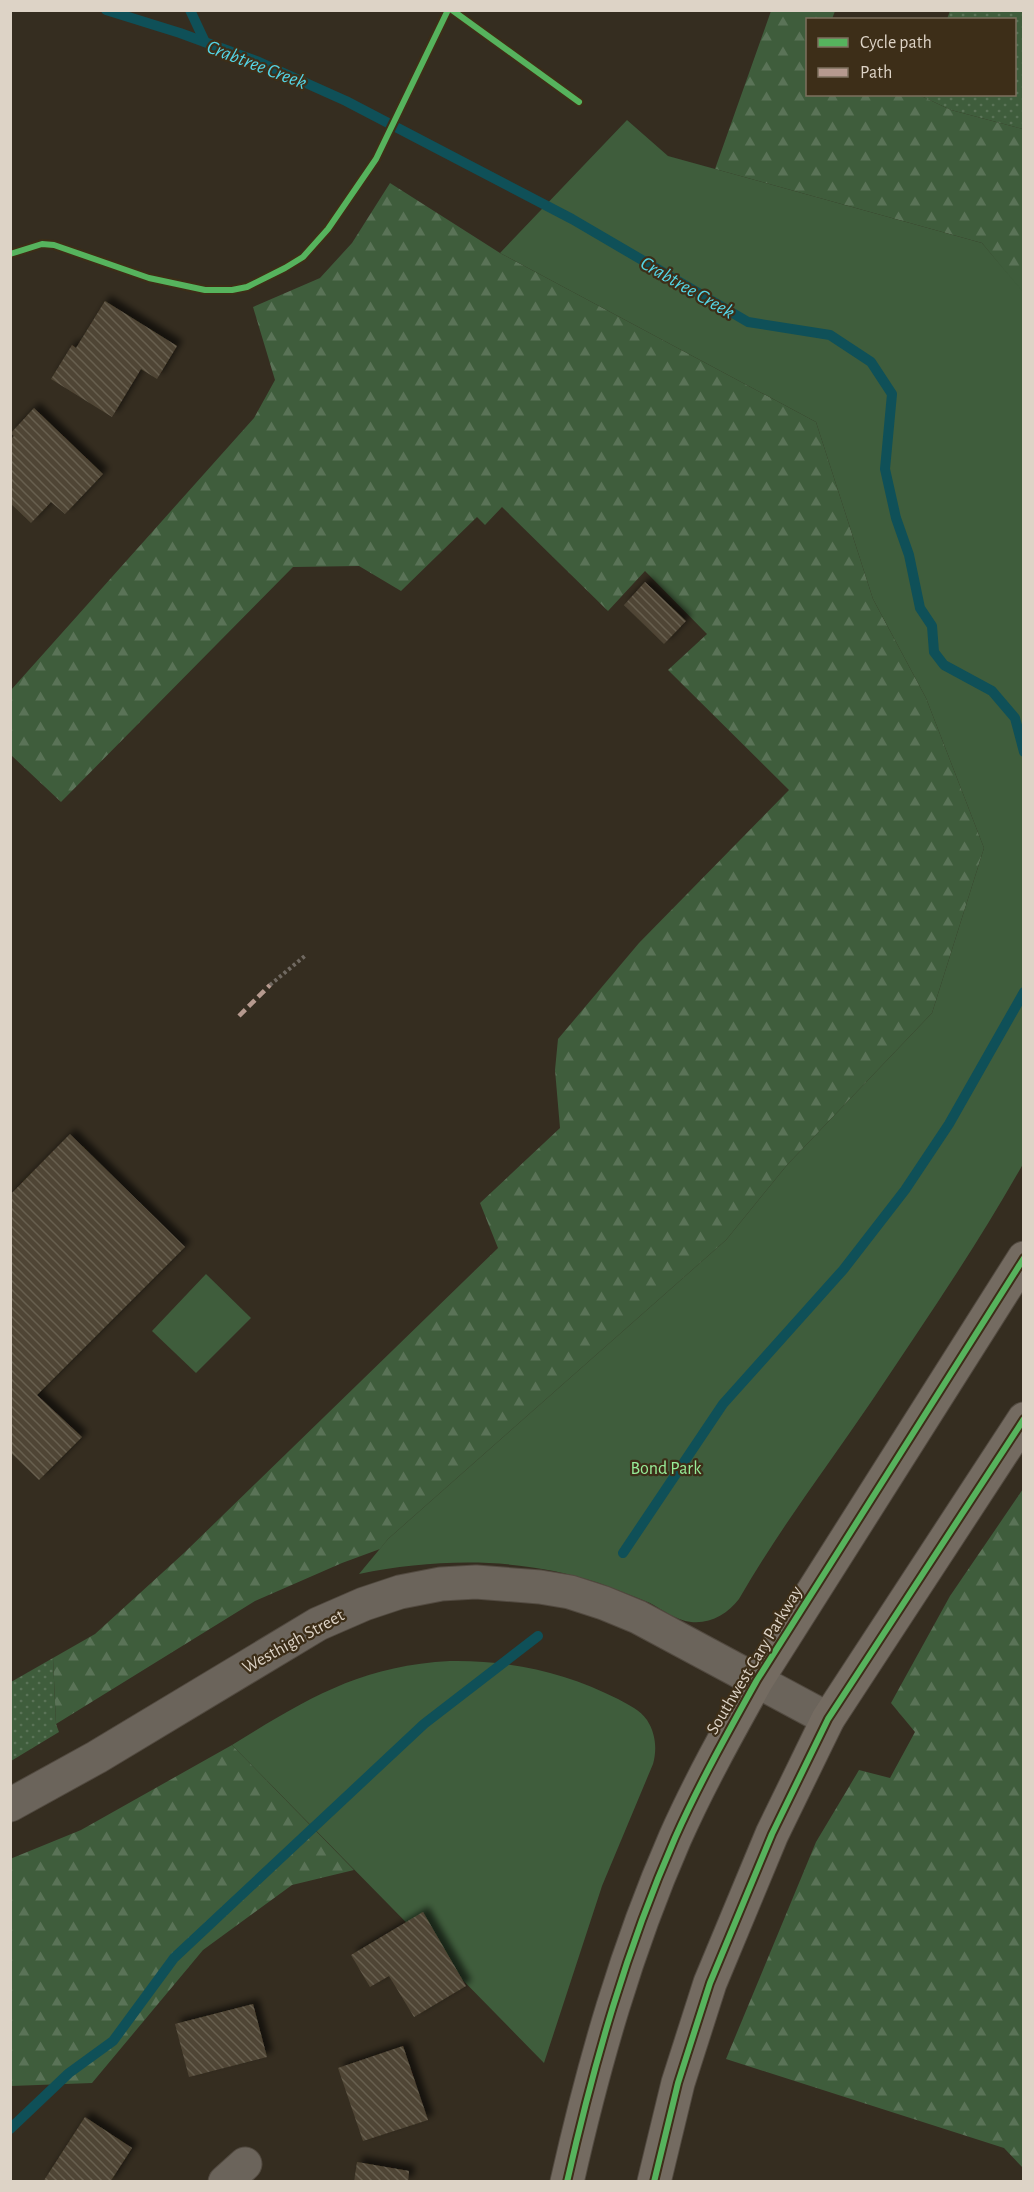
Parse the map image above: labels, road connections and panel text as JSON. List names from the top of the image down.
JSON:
{
  "streets": {
    "main road": ["Southwest Cary Parkway"],
    "street": ["Westhigh Street"]
  },
  "crossings": [
    ["Westhigh Street", "Southwest Cary Parkway"]
  ],
  "water": ["Crabtree Creek"],
  "parks": ["Bond Park"],
  "legend": ["Cycle path", "Path"]
}
